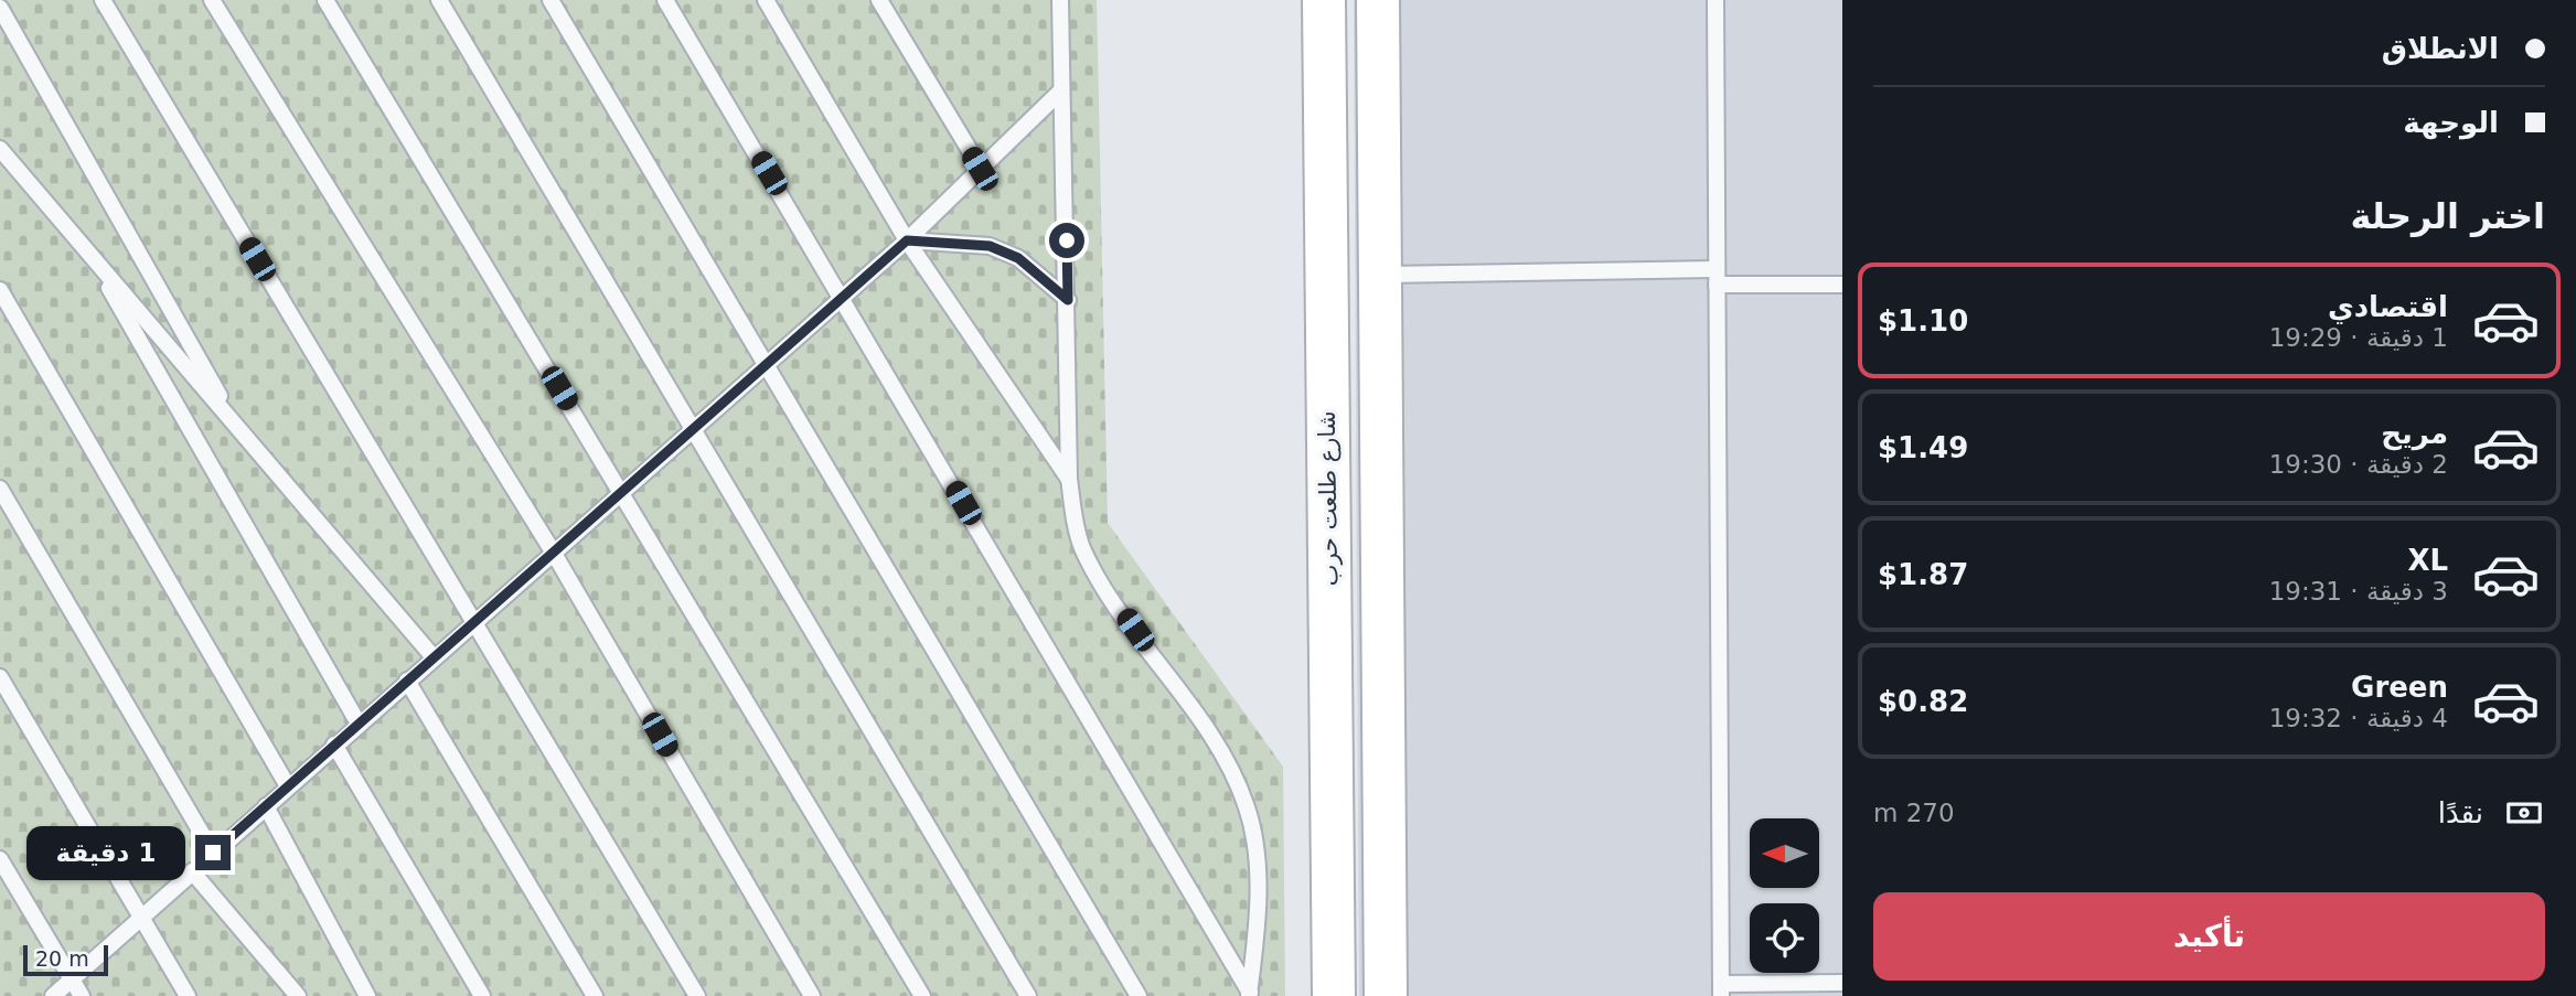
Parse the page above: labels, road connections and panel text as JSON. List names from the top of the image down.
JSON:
{
  "streets": {
    "main road": ["شارع طلعت حرب"]
  },
  "scale_bar": "20 m",
  "north": "left",
  "page": {
    "banner": ["الانطلاق", "الوجهة"],
    "heading": "اختر الرحلة",
    "list": [
      {
        "name": "اقتصادي",
        "note": "1 دقيقة · 19:29",
        "value": "$1.10"
      },
      {
        "name": "مريح",
        "note": "2 دقيقة · 19:30",
        "value": "$1.49"
      },
      {
        "name": "XL",
        "note": "3 دقيقة · 19:31",
        "value": "$1.87"
      },
      {
        "name": "Green",
        "note": "4 دقيقة · 19:32",
        "value": "$0.82"
      }
    ],
    "pay": ["نقدًا", "270 m"],
    "bubble": "1 دقيقة",
    "buttons": "تأكيد",
    "scale": "20 m"
  }
}
